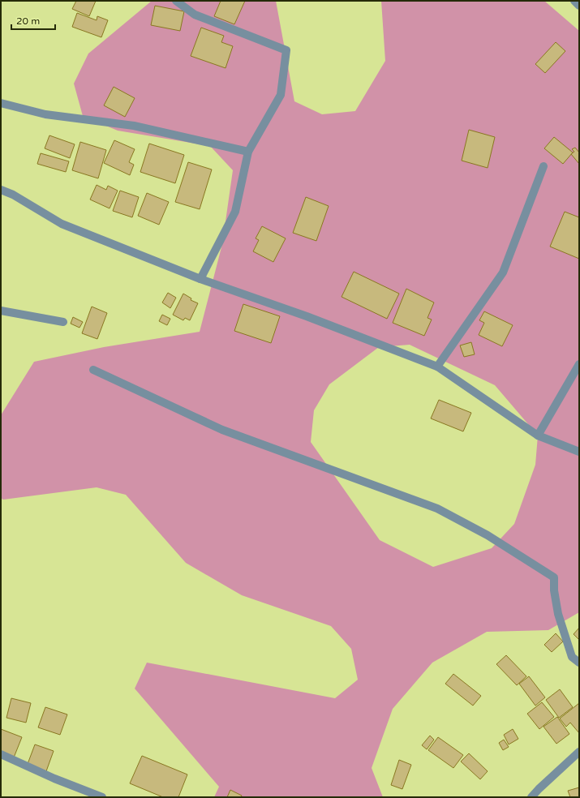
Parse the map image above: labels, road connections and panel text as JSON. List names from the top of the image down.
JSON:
{
  "scale_bar": "20 m"
}
